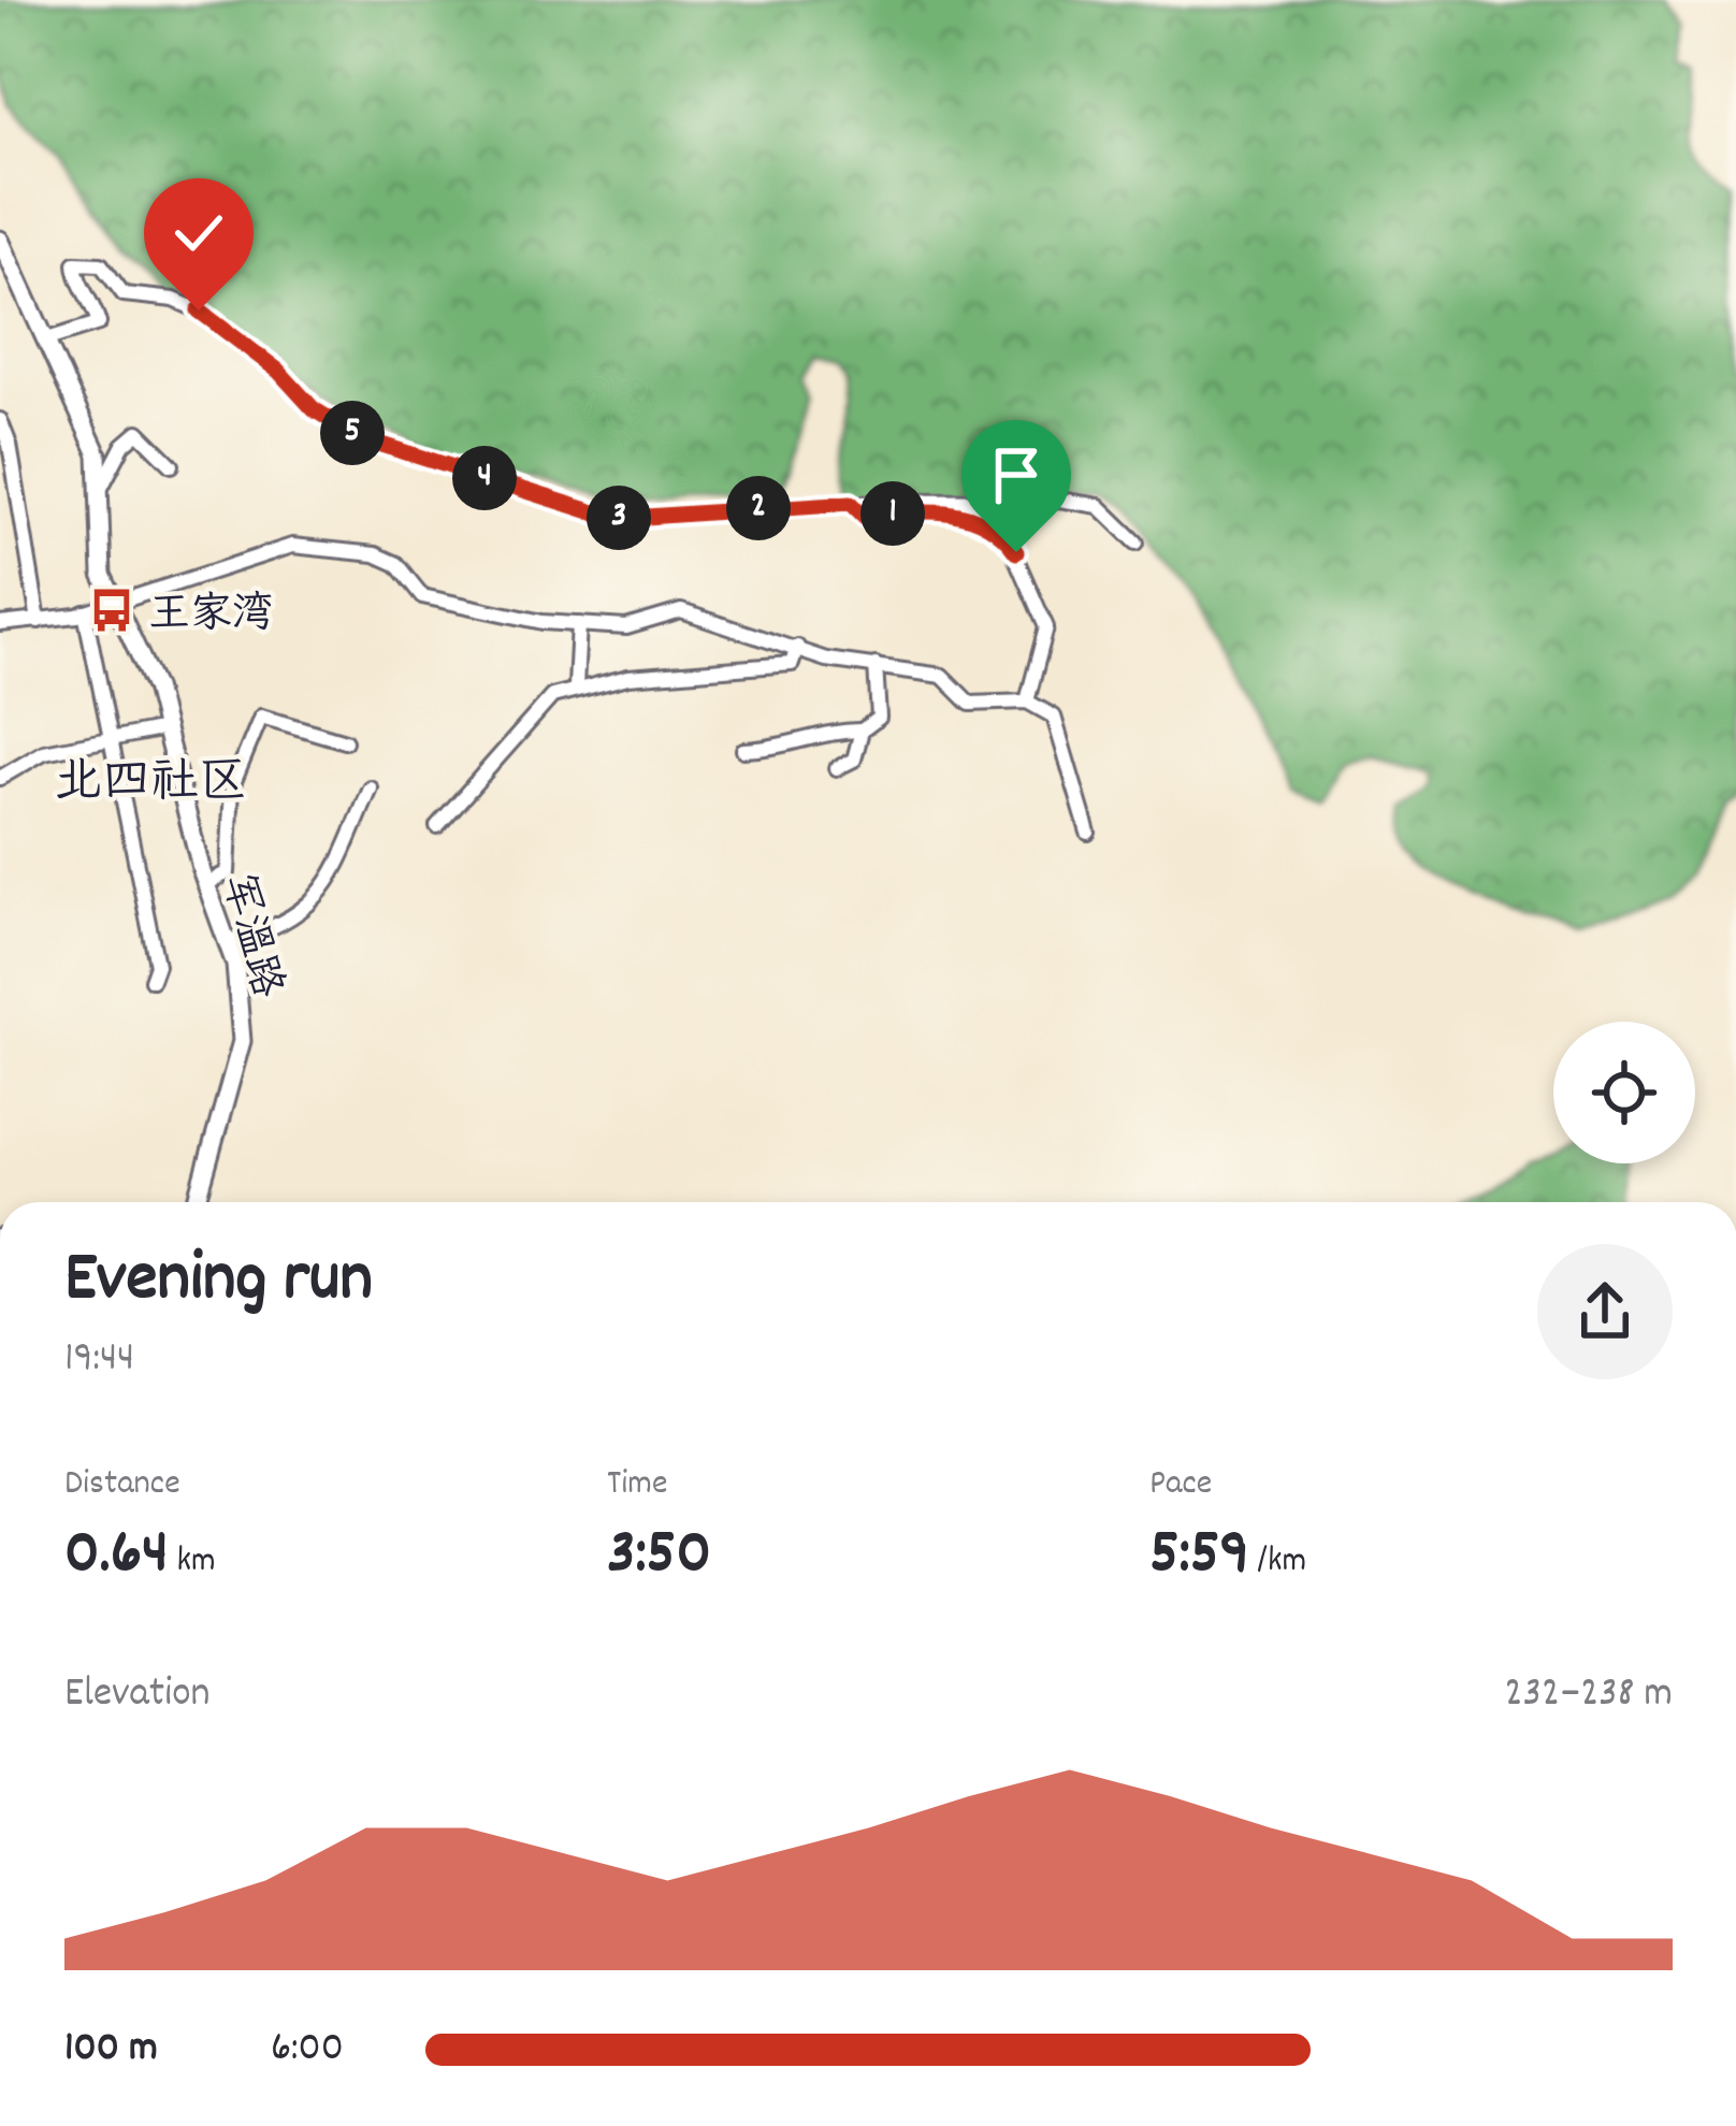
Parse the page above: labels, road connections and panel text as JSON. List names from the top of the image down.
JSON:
{
  "streets": {
    "main road": ["军温路"]
  },
  "districts": ["北四社区"],
  "places": {
    "bus stop": ["王家湾"]
  },
  "page": {
    "pins": [
      "5",
      "4",
      "2",
      "1",
      "3"
    ],
    "heading": ["Evening run", "19:44"],
    "stats": [
      ["Distance", "0.64 km"],
      ["Time", "3:50"],
      ["Pace", "5:59 /km"]
    ],
    "chart": ["Elevation", "232–238 m"],
    "list": [
      {
        "name": "100 m",
        "note": "6:00"
      }
    ]
  }
}
